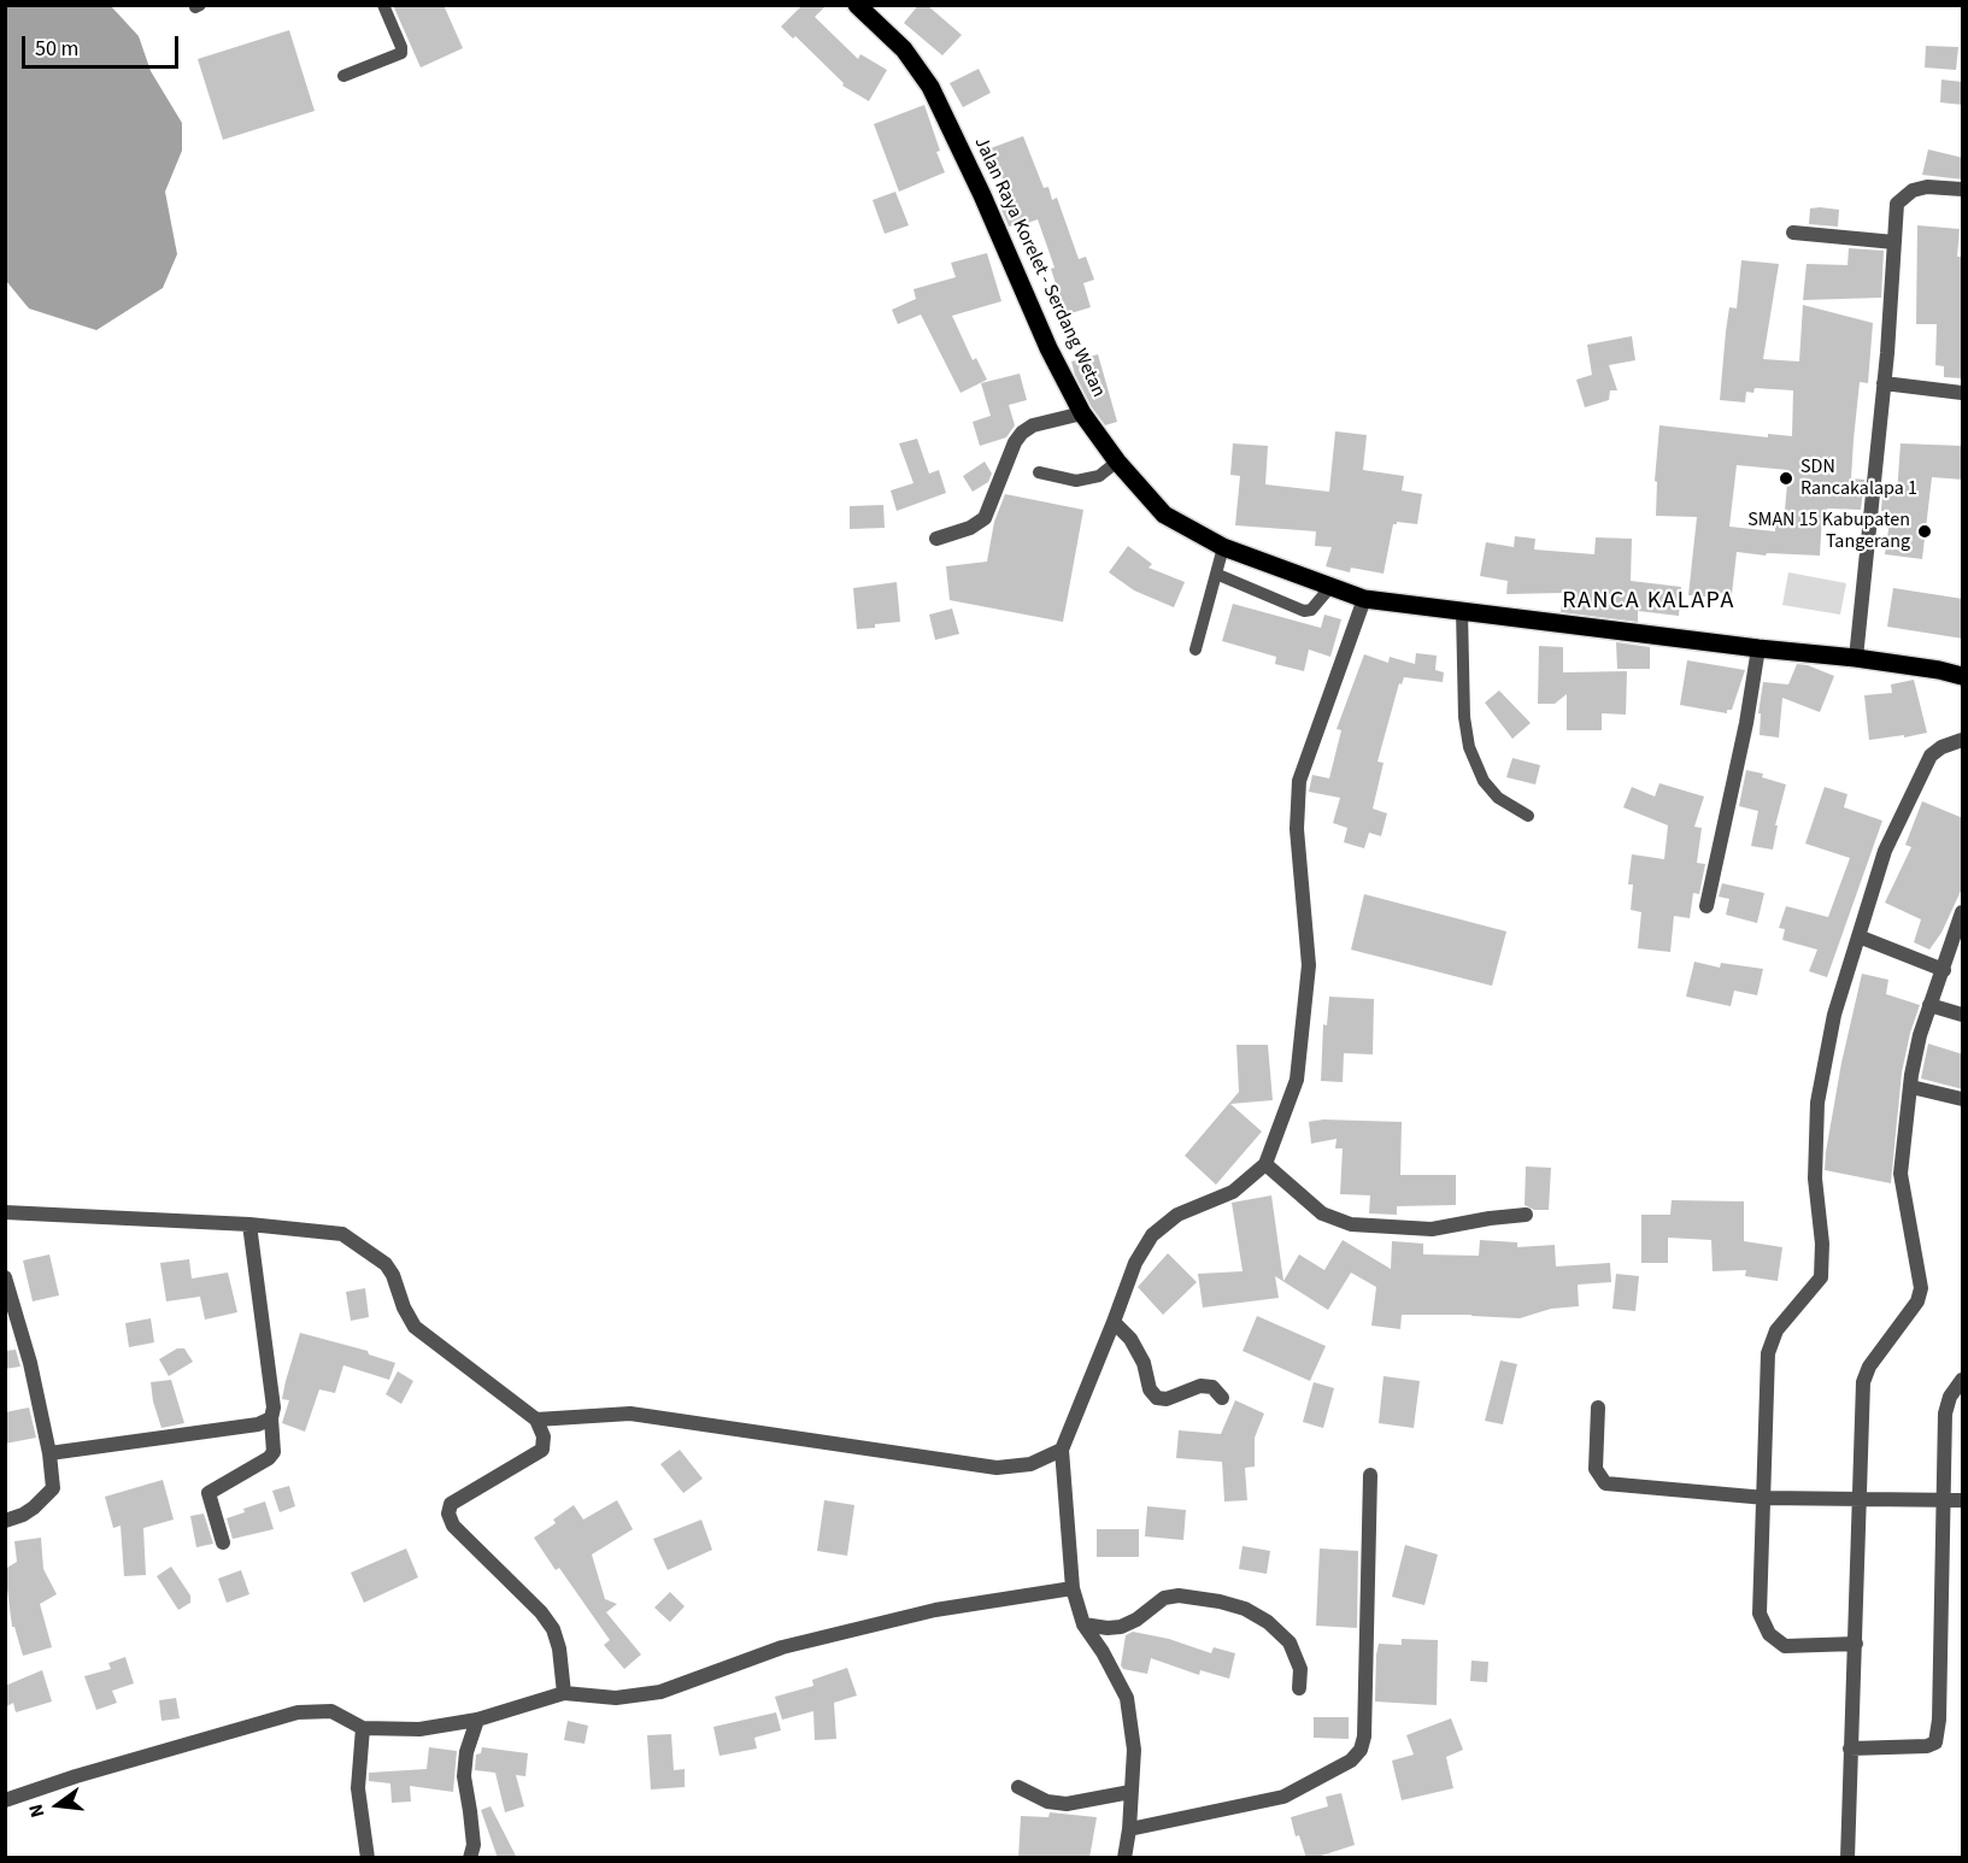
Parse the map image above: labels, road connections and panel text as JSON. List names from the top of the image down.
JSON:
{
  "streets": {
    "main road": ["Jalan Raya Korelet - Serdang Wetan"]
  },
  "districts": ["RANCA KALAPA"],
  "places": ["SDN Rancakalapa 1", "SMAN 15 Kabupaten Tangerang"],
  "scale_bar": "50 m",
  "north": "left"
}
